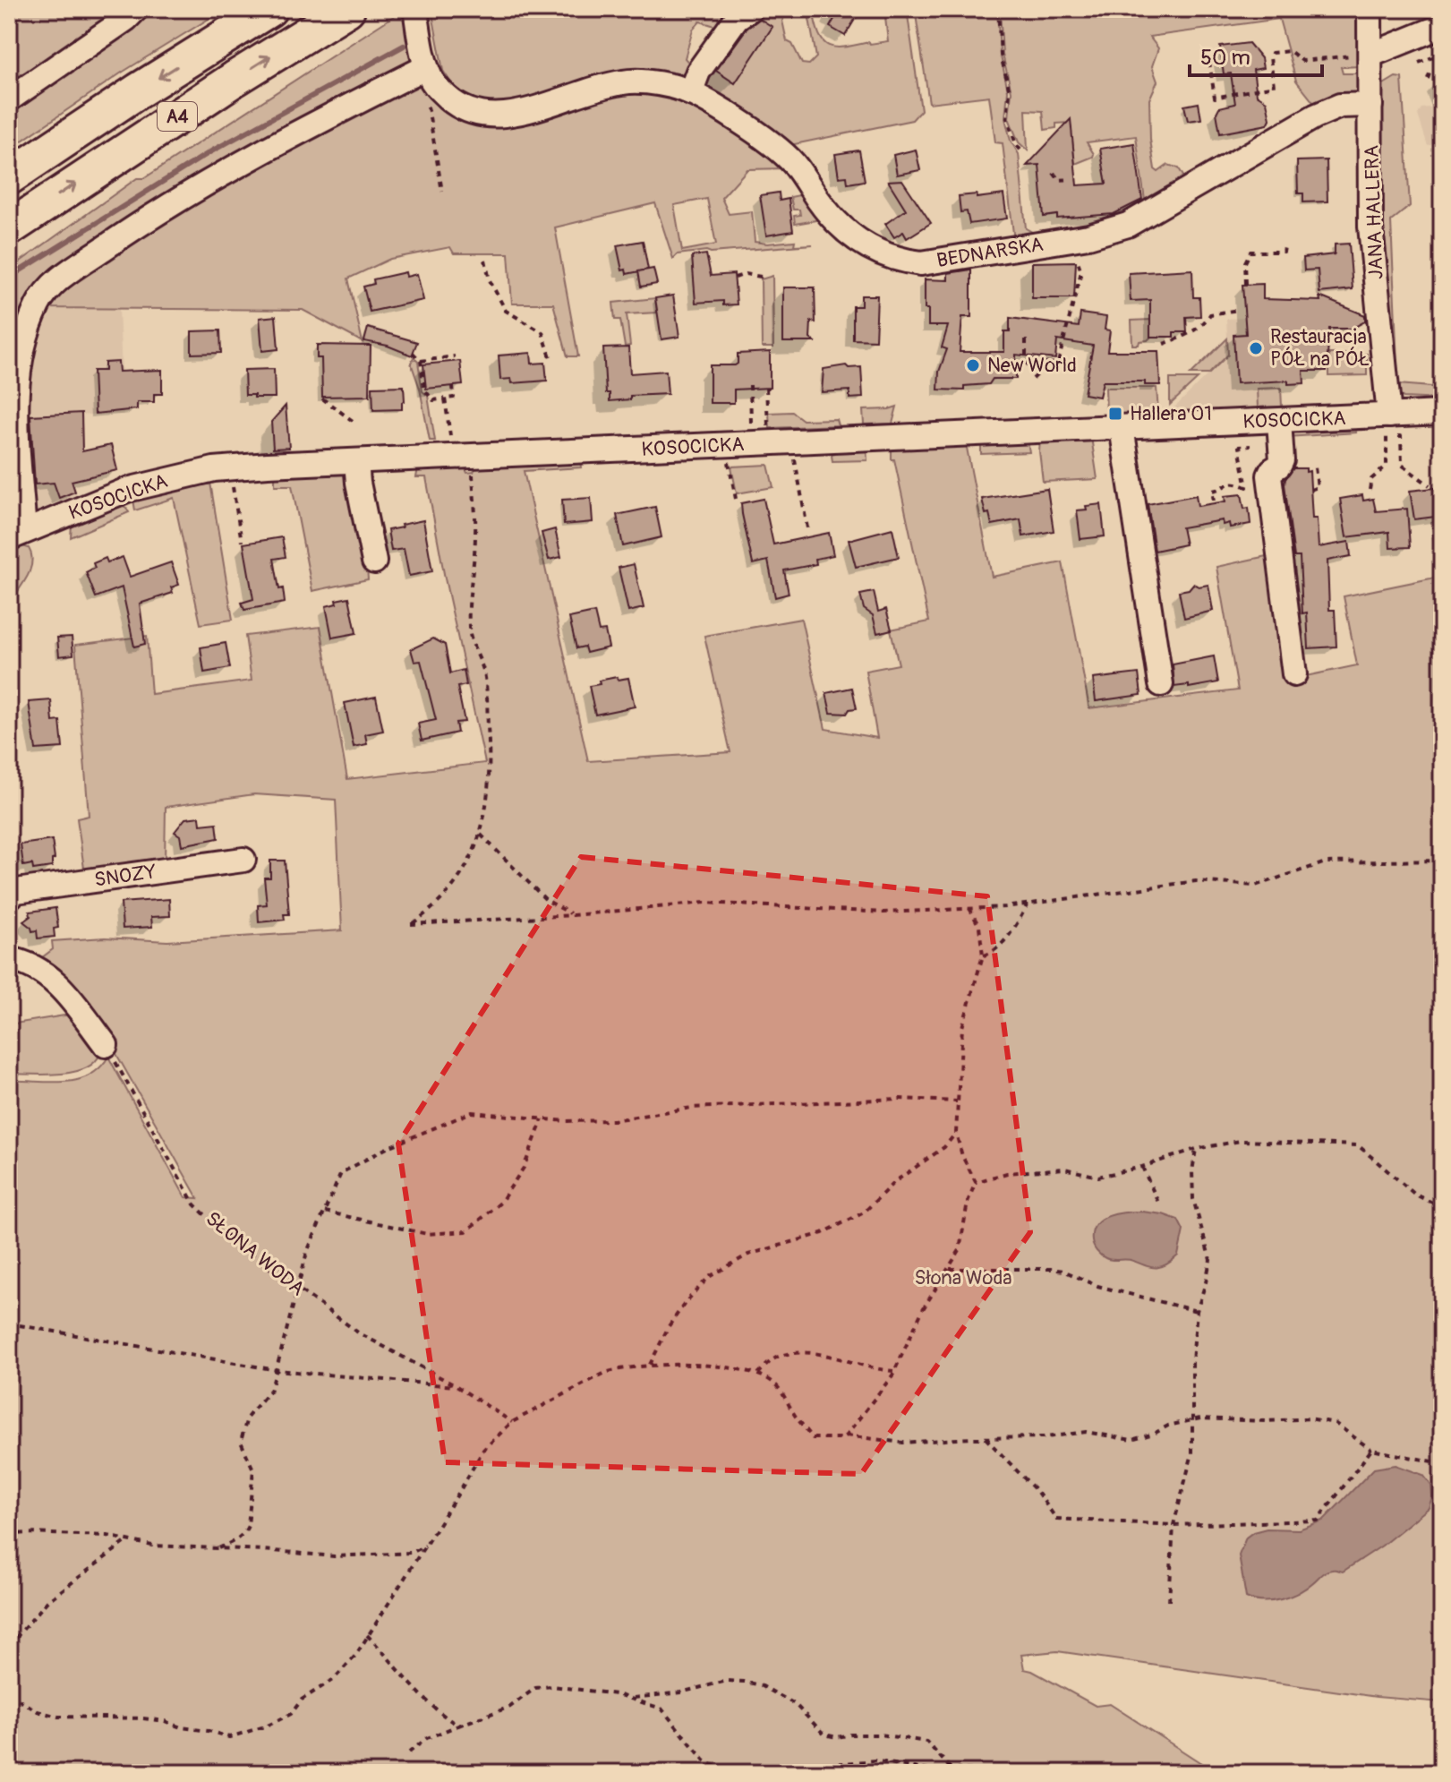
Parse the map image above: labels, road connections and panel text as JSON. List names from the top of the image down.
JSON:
{
  "streets": {
    "highway": ["A4"],
    "street": [
      "JANA HALLERA",
      "BEDNARSKA",
      "KOSOCICKA",
      "SNOZY"
    ],
    "path": ["SŁONA WODA"]
  },
  "crossings": [
    ["JANA HALLERA", "BEDNARSKA"],
    ["JANA HALLERA", "KOSOCICKA"]
  ],
  "parks": ["Słona Woda"],
  "places": {
    "other": ["Restauracja PÓŁ na PÓŁ", "New World"],
    "transit": ["Hallera 01"]
  },
  "scale_bar": "50 m"
}
